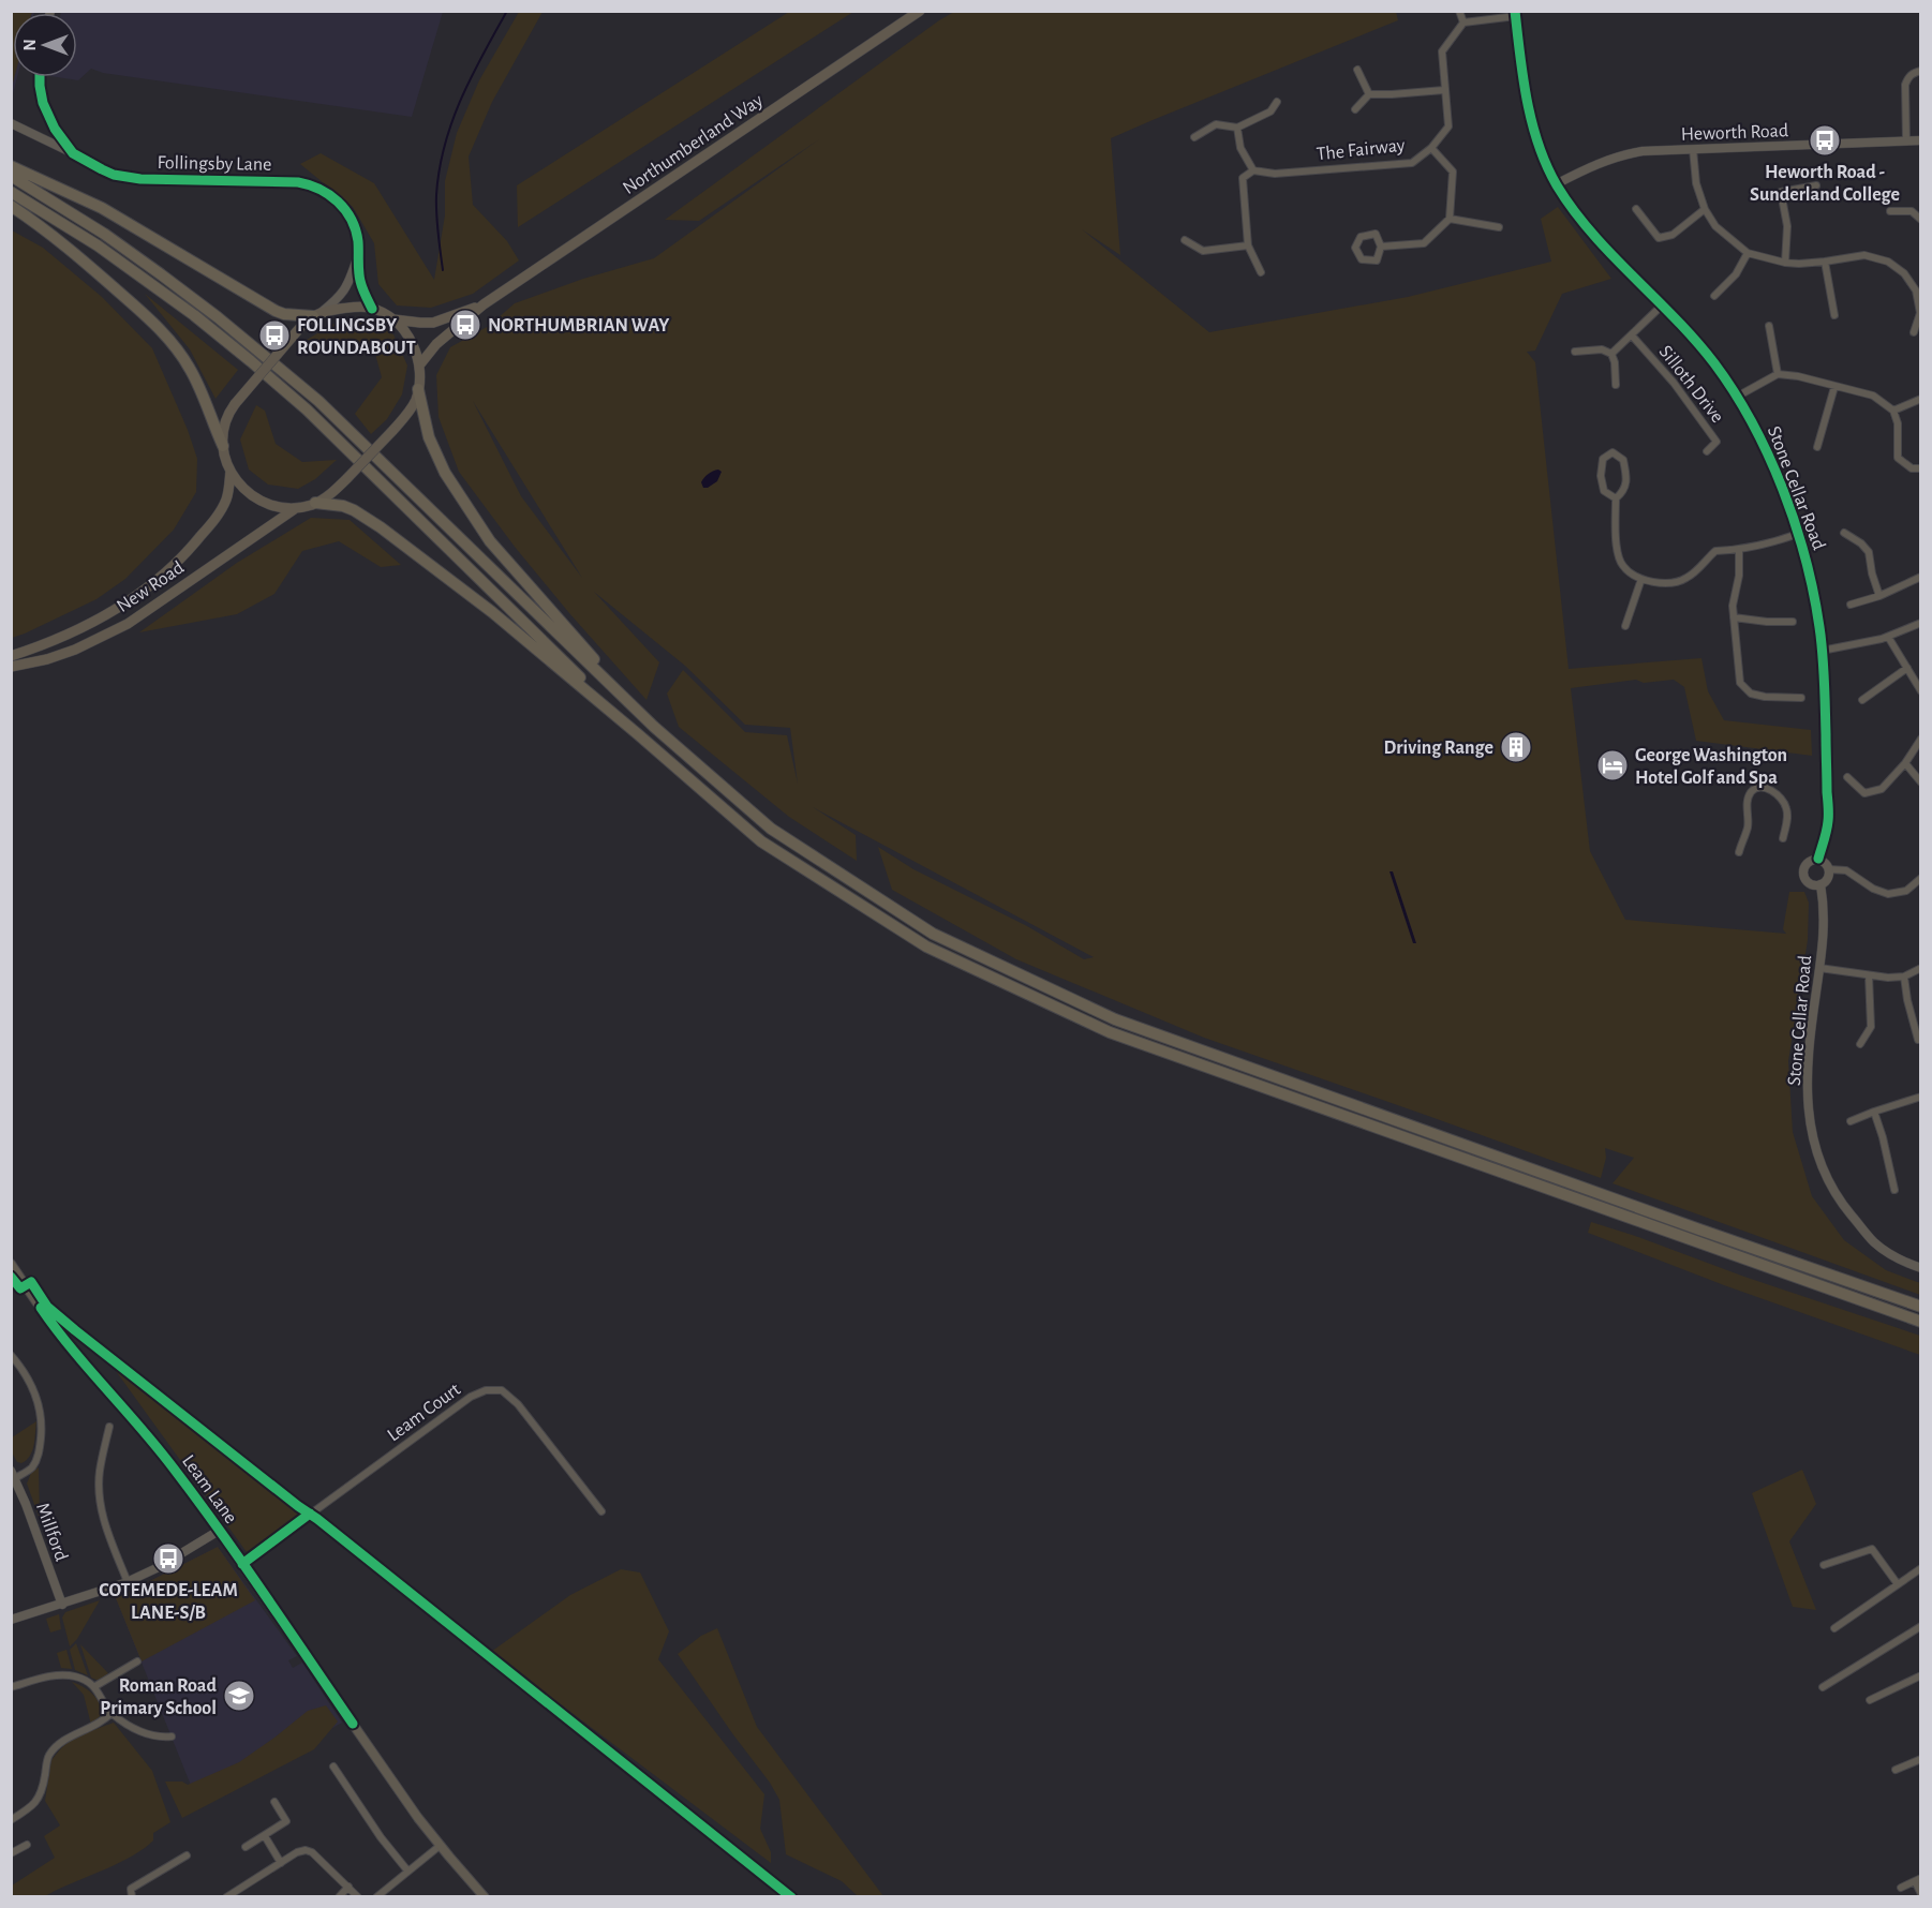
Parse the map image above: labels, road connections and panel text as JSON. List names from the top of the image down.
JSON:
{
  "streets": {
    "main road": ["Northumberland Way", "New Road", "Leam Lane"],
    "street": [
      "Heworth Road",
      "The Fairway",
      "Follingsby Lane",
      "Silloth Drive",
      "Stone Cellar Road",
      "Leam Court",
      "Millford"
    ]
  },
  "crossings": [
    ["Heworth Road", "Stone Cellar Road"],
    ["Northumberland Way", "Follingsby Lane"],
    ["Northumberland Way", "New Road"],
    ["Follingsby Lane", "New Road"],
    ["Leam Court", "Leam Lane"]
  ],
  "places": {
    "bus stop": [
      "Heworth Road - Sunderland College",
      "NORTHUMBRIAN WAY",
      "FOLLINGSBY ROUNDABOUT",
      "COTEMEDE-LEAM LANE-S/B"
    ],
    "building": ["Driving Range"],
    "hotel": ["George Washington Hotel Golf and Spa"],
    "school or university": ["Roman Road Primary School"]
  },
  "north": "left"
}
